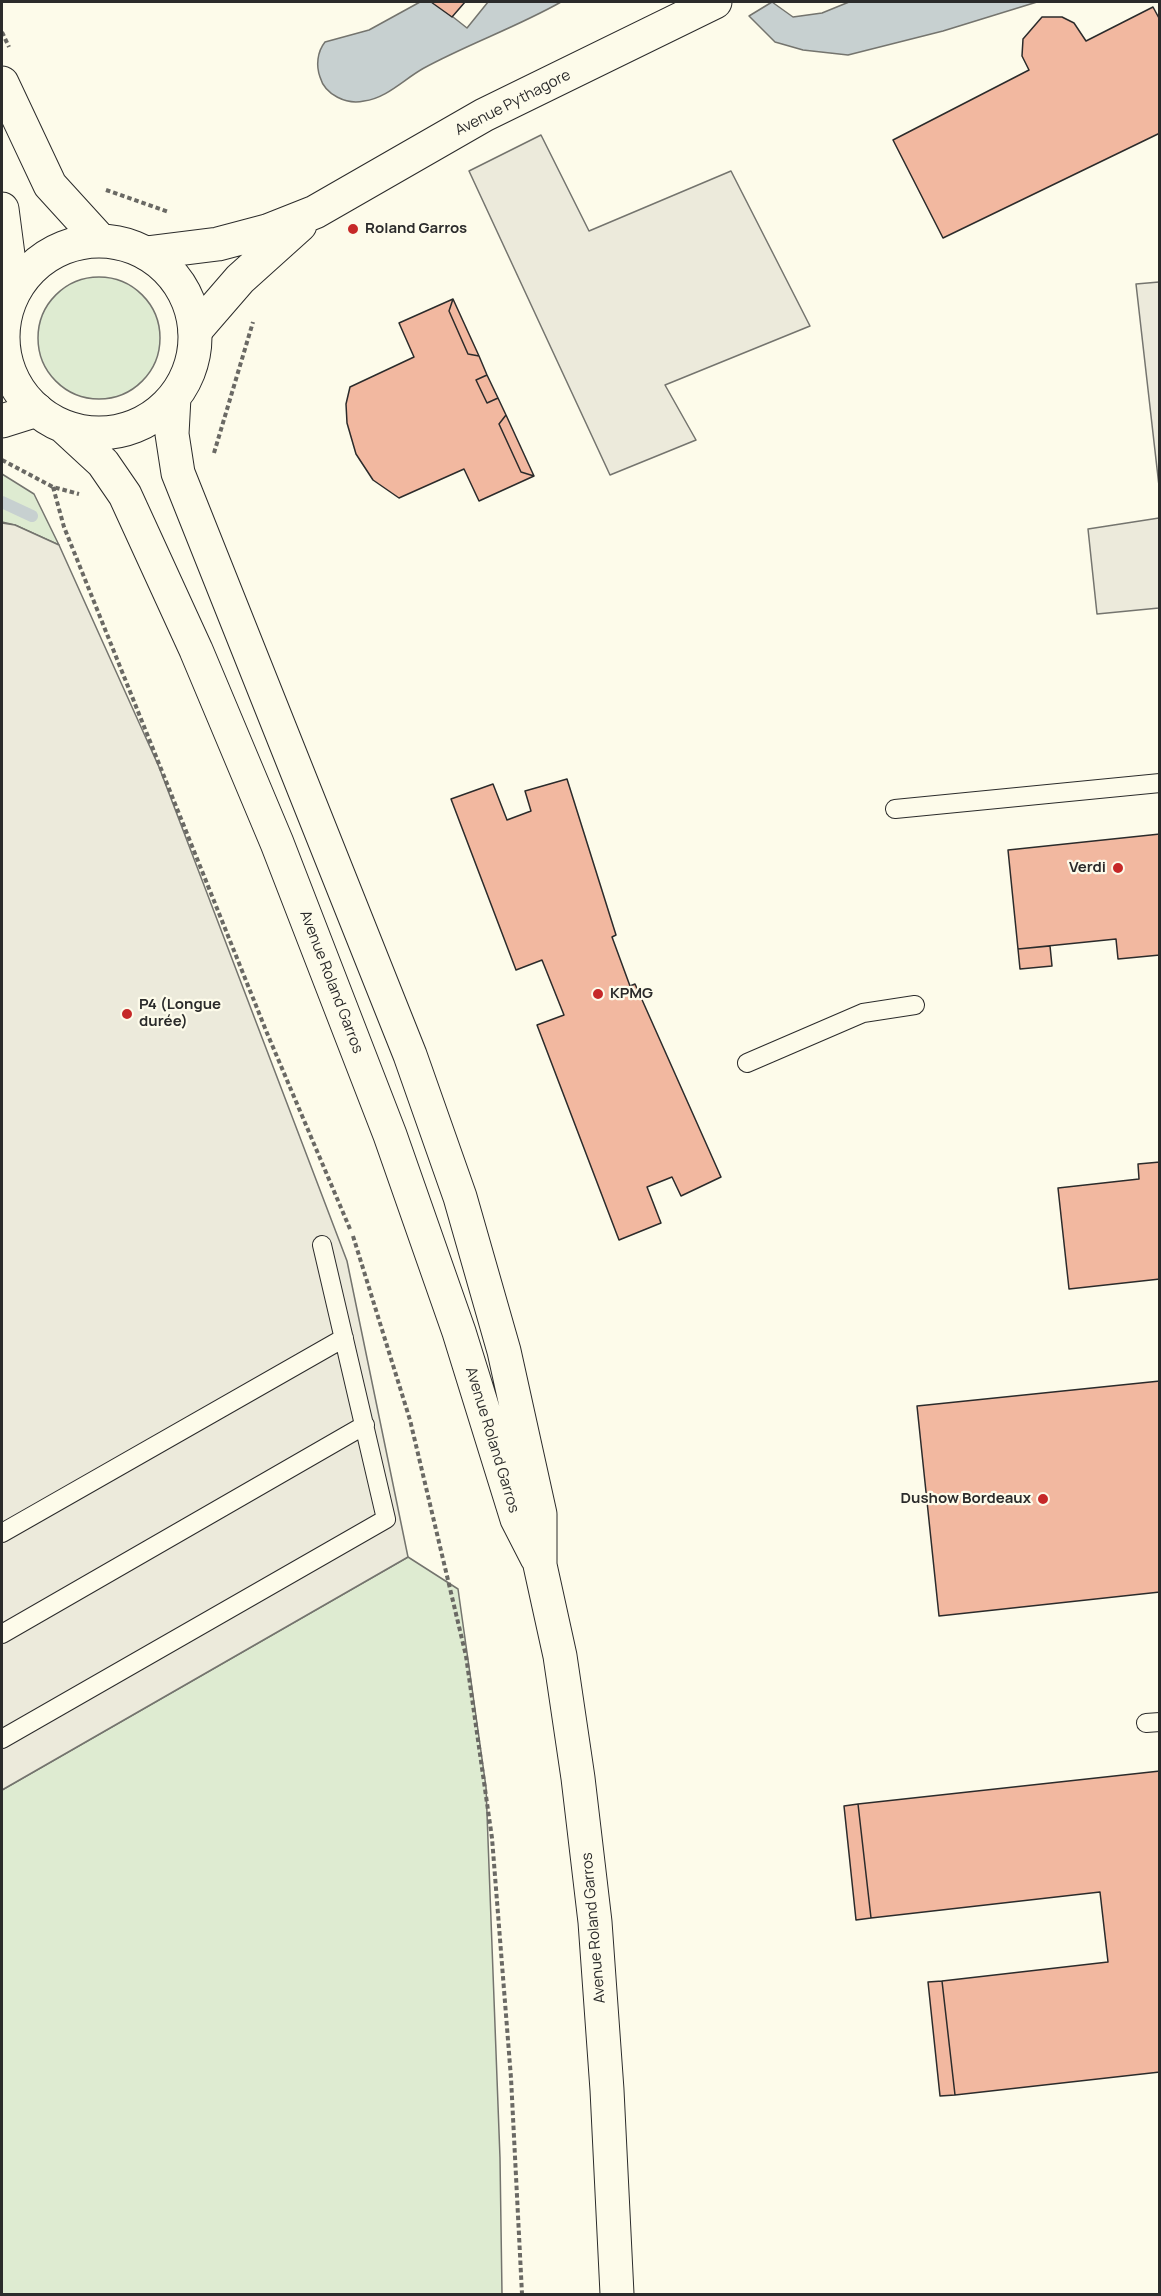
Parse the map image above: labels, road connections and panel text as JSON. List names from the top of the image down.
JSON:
{
  "streets": {
    "main road": ["Avenue Pythagore", "Avenue Roland Garros"]
  },
  "crossings": [
    ["Avenue Pythagore", "Avenue Roland Garros"]
  ],
  "places": [
    "Roland Garros",
    "Verdi",
    "KPMG",
    "P4 (Longue durée)",
    "Dushow Bordeaux"
  ]
}
